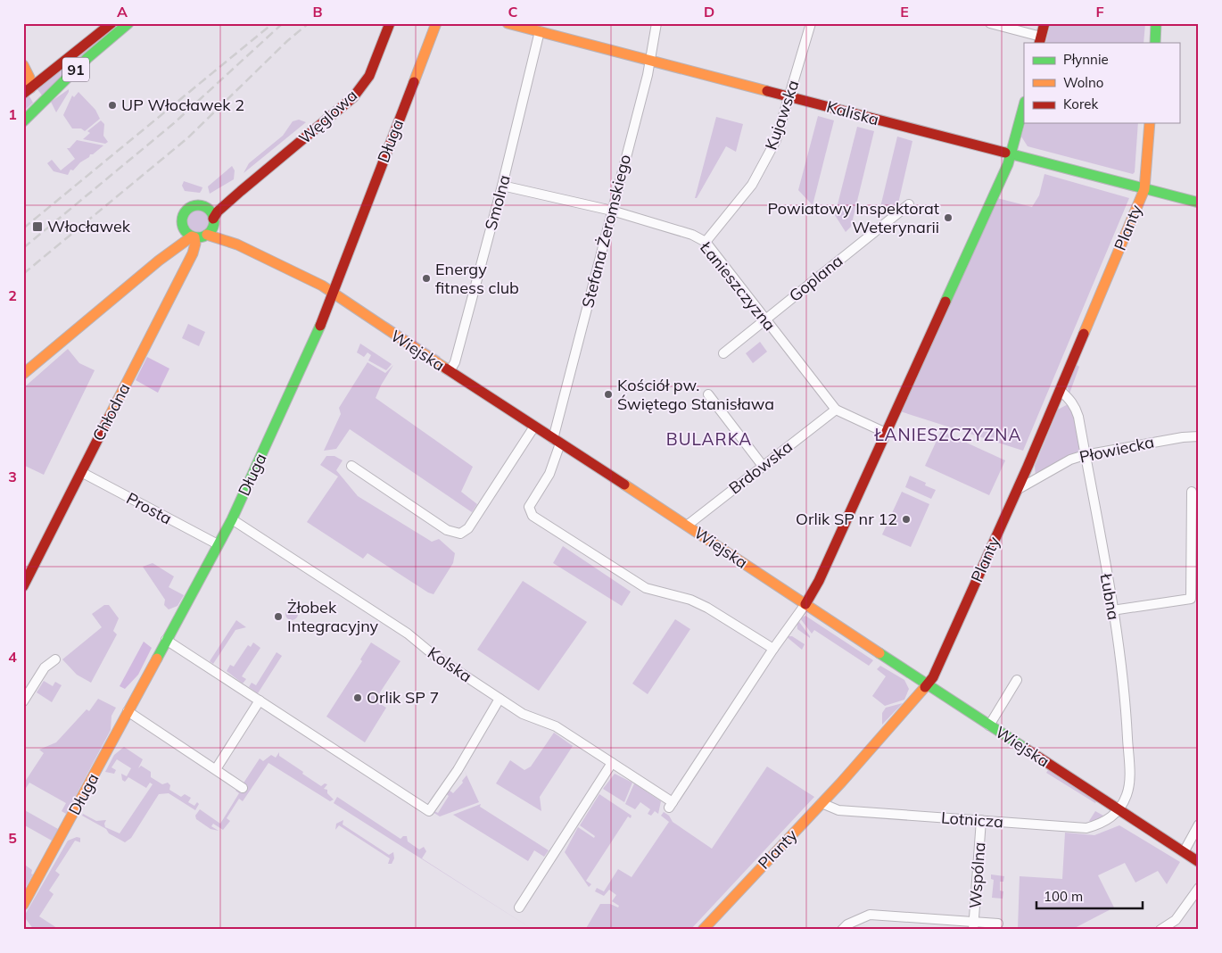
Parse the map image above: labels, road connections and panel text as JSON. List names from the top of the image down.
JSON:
{
  "streets": {
    "street": [
      "91",
      "Kaliska",
      "Kujawska",
      "Węglowa",
      "Długa",
      "Smolna",
      "Planty",
      "Stefana Żeromskiego",
      "Goplana",
      "Łanieszczyzna",
      "Wiejska",
      "Chłodna",
      "Płowiecka",
      "Brdowska",
      "Prosta",
      "Łubna",
      "Kolska",
      "Lotnicza",
      "Wspólna"
    ]
  },
  "crossings": [
    ["Kaliska", "Kujawska"],
    ["Kaliska", "Smolna"],
    ["Kaliska", "Planty"],
    ["Kaliska", "Stefana Żeromskiego"],
    ["Kujawska", "Łanieszczyzna"],
    ["Węglowa", "Wiejska"],
    ["Węglowa", "Chłodna"],
    ["Długa", "Wiejska"],
    ["Długa", "Prosta"],
    ["Długa", "Kolska"],
    ["Smolna", "Łanieszczyzna"],
    ["Smolna", "Wiejska"],
    ["Planty", "Wiejska"],
    ["Planty", "Płowiecka"],
    ["Planty", "Łubna"],
    ["Planty", "Lotnicza"],
    ["Stefana Żeromskiego", "Łanieszczyzna"],
    ["Stefana Żeromskiego", "Wiejska"],
    ["Stefana Żeromskiego", "Kolska"],
    ["Goplana", "Łanieszczyzna"],
    ["Łanieszczyzna", "Brdowska"],
    ["Wiejska", "Chłodna"],
    ["Wiejska", "Brdowska"],
    ["Wiejska", "Łubna"],
    ["Wiejska", "Lotnicza"],
    ["Chłodna", "Prosta"],
    ["Płowiecka", "Łubna"],
    ["Łubna", "Lotnicza"],
    ["Lotnicza", "Wspólna"]
  ],
  "districts": ["ŁANIESZCZYZNA", "BULARKA"],
  "places": {
    "other": [
      "UP Włocławek 2",
      "Powiatowy Inspektorat Weterynarii",
      "Energy fitness club",
      "Kościół pw. Świętego Stanisława",
      "Orlik SP nr 12",
      "Żłobek Integracyjny",
      "Orlik SP 7"
    ],
    "transit": ["Włocławek"]
  },
  "legend": ["Płynnie", "Wolno", "Korek"],
  "scale_bar": "100 m",
  "grid": {
    "columns": [
      "A",
      "B",
      "C",
      "D",
      "E",
      "F"
    ],
    "rows": [
      "1",
      "2",
      "3",
      "4",
      "5"
    ]
  }
}
